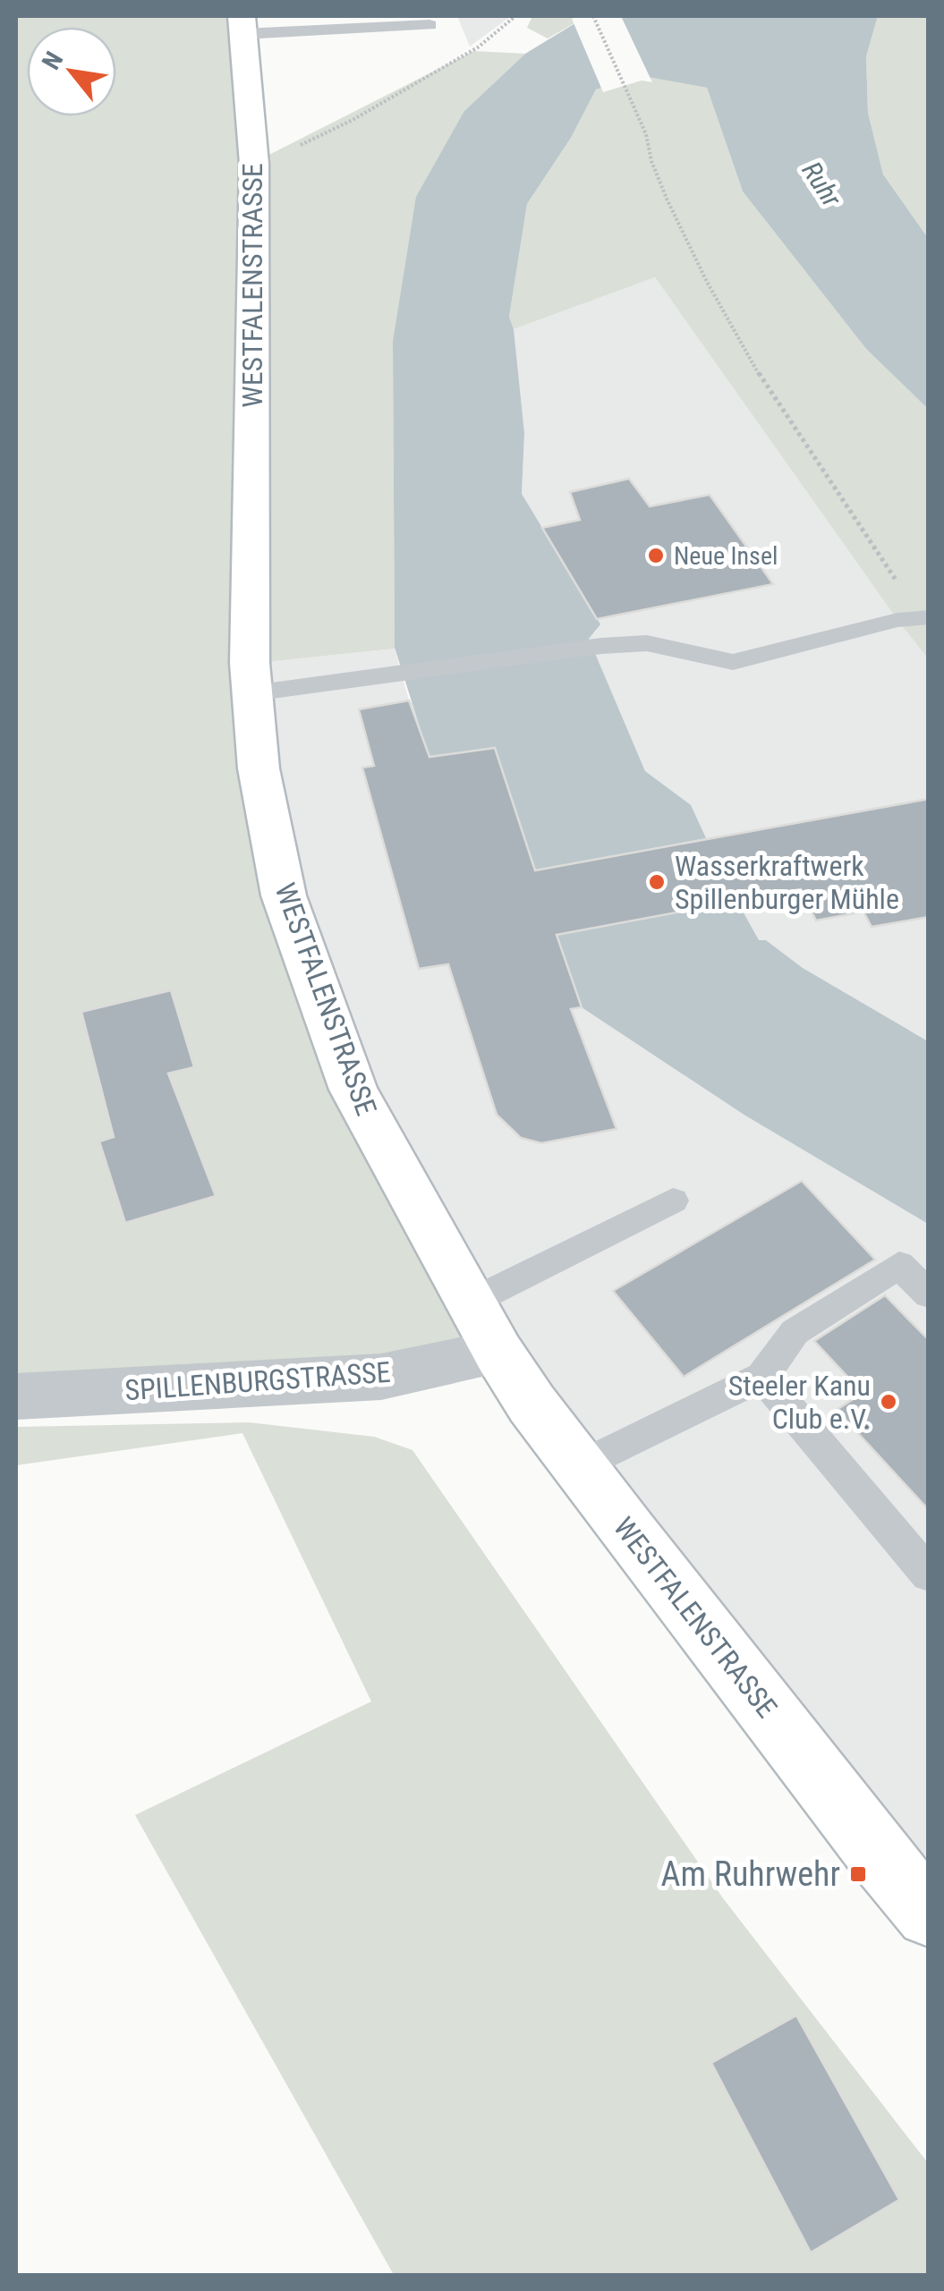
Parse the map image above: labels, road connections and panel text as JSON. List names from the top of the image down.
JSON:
{
  "streets": {
    "main road": ["WESTFALENSTRASSE"],
    "street": ["SPILLENBURGSTRASSE"]
  },
  "crossings": [
    ["WESTFALENSTRASSE", "SPILLENBURGSTRASSE"]
  ],
  "water": ["Ruhr"],
  "places": {
    "other": ["Neue Insel", "Wasserkraftwerk Spillenburger Mühle", "Steeler Kanu Club e.V."],
    "transit": ["Am Ruhrwehr"]
  },
  "north": "top left"
}
